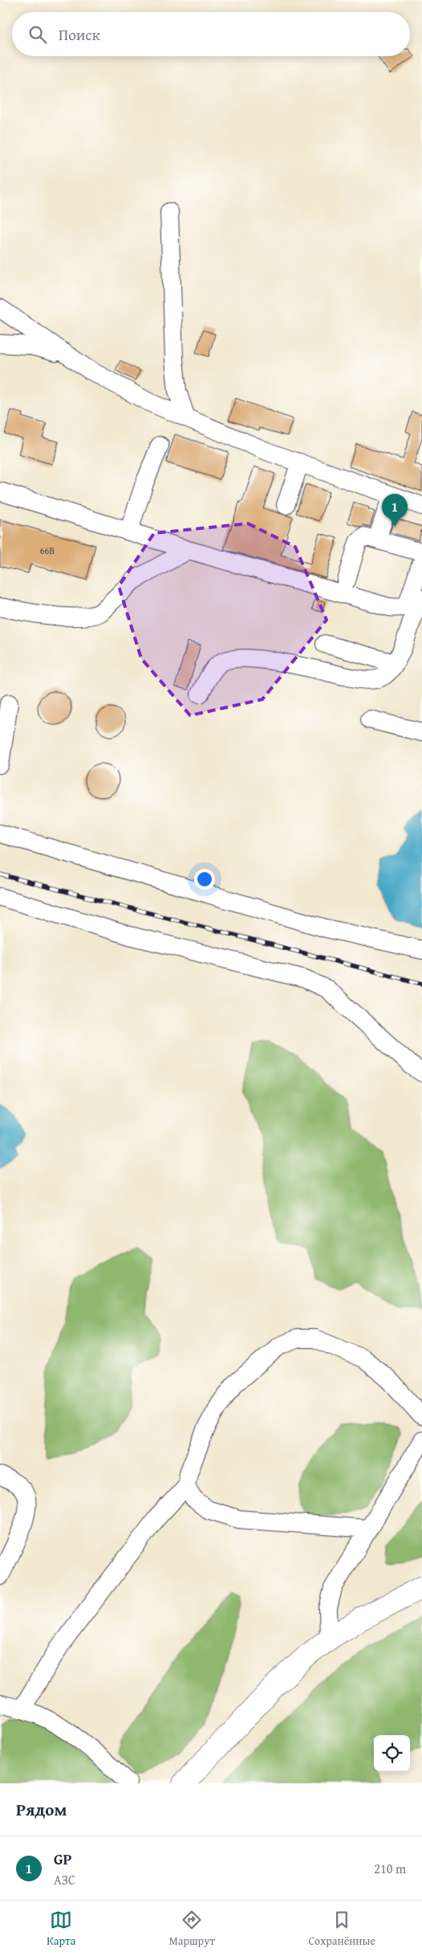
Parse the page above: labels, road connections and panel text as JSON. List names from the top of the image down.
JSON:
{
  "house_numbers": ["66В"],
  "page": {
    "search": "Поиск",
    "pins": "1",
    "heading": "Рядом",
    "list": [
      {
        "mark": "1",
        "name": "GP",
        "note": "АЗС",
        "value": "210 m"
      }
    ],
    "nav": ["Карта", "Маршрут", "Сохранённые"]
  }
}
